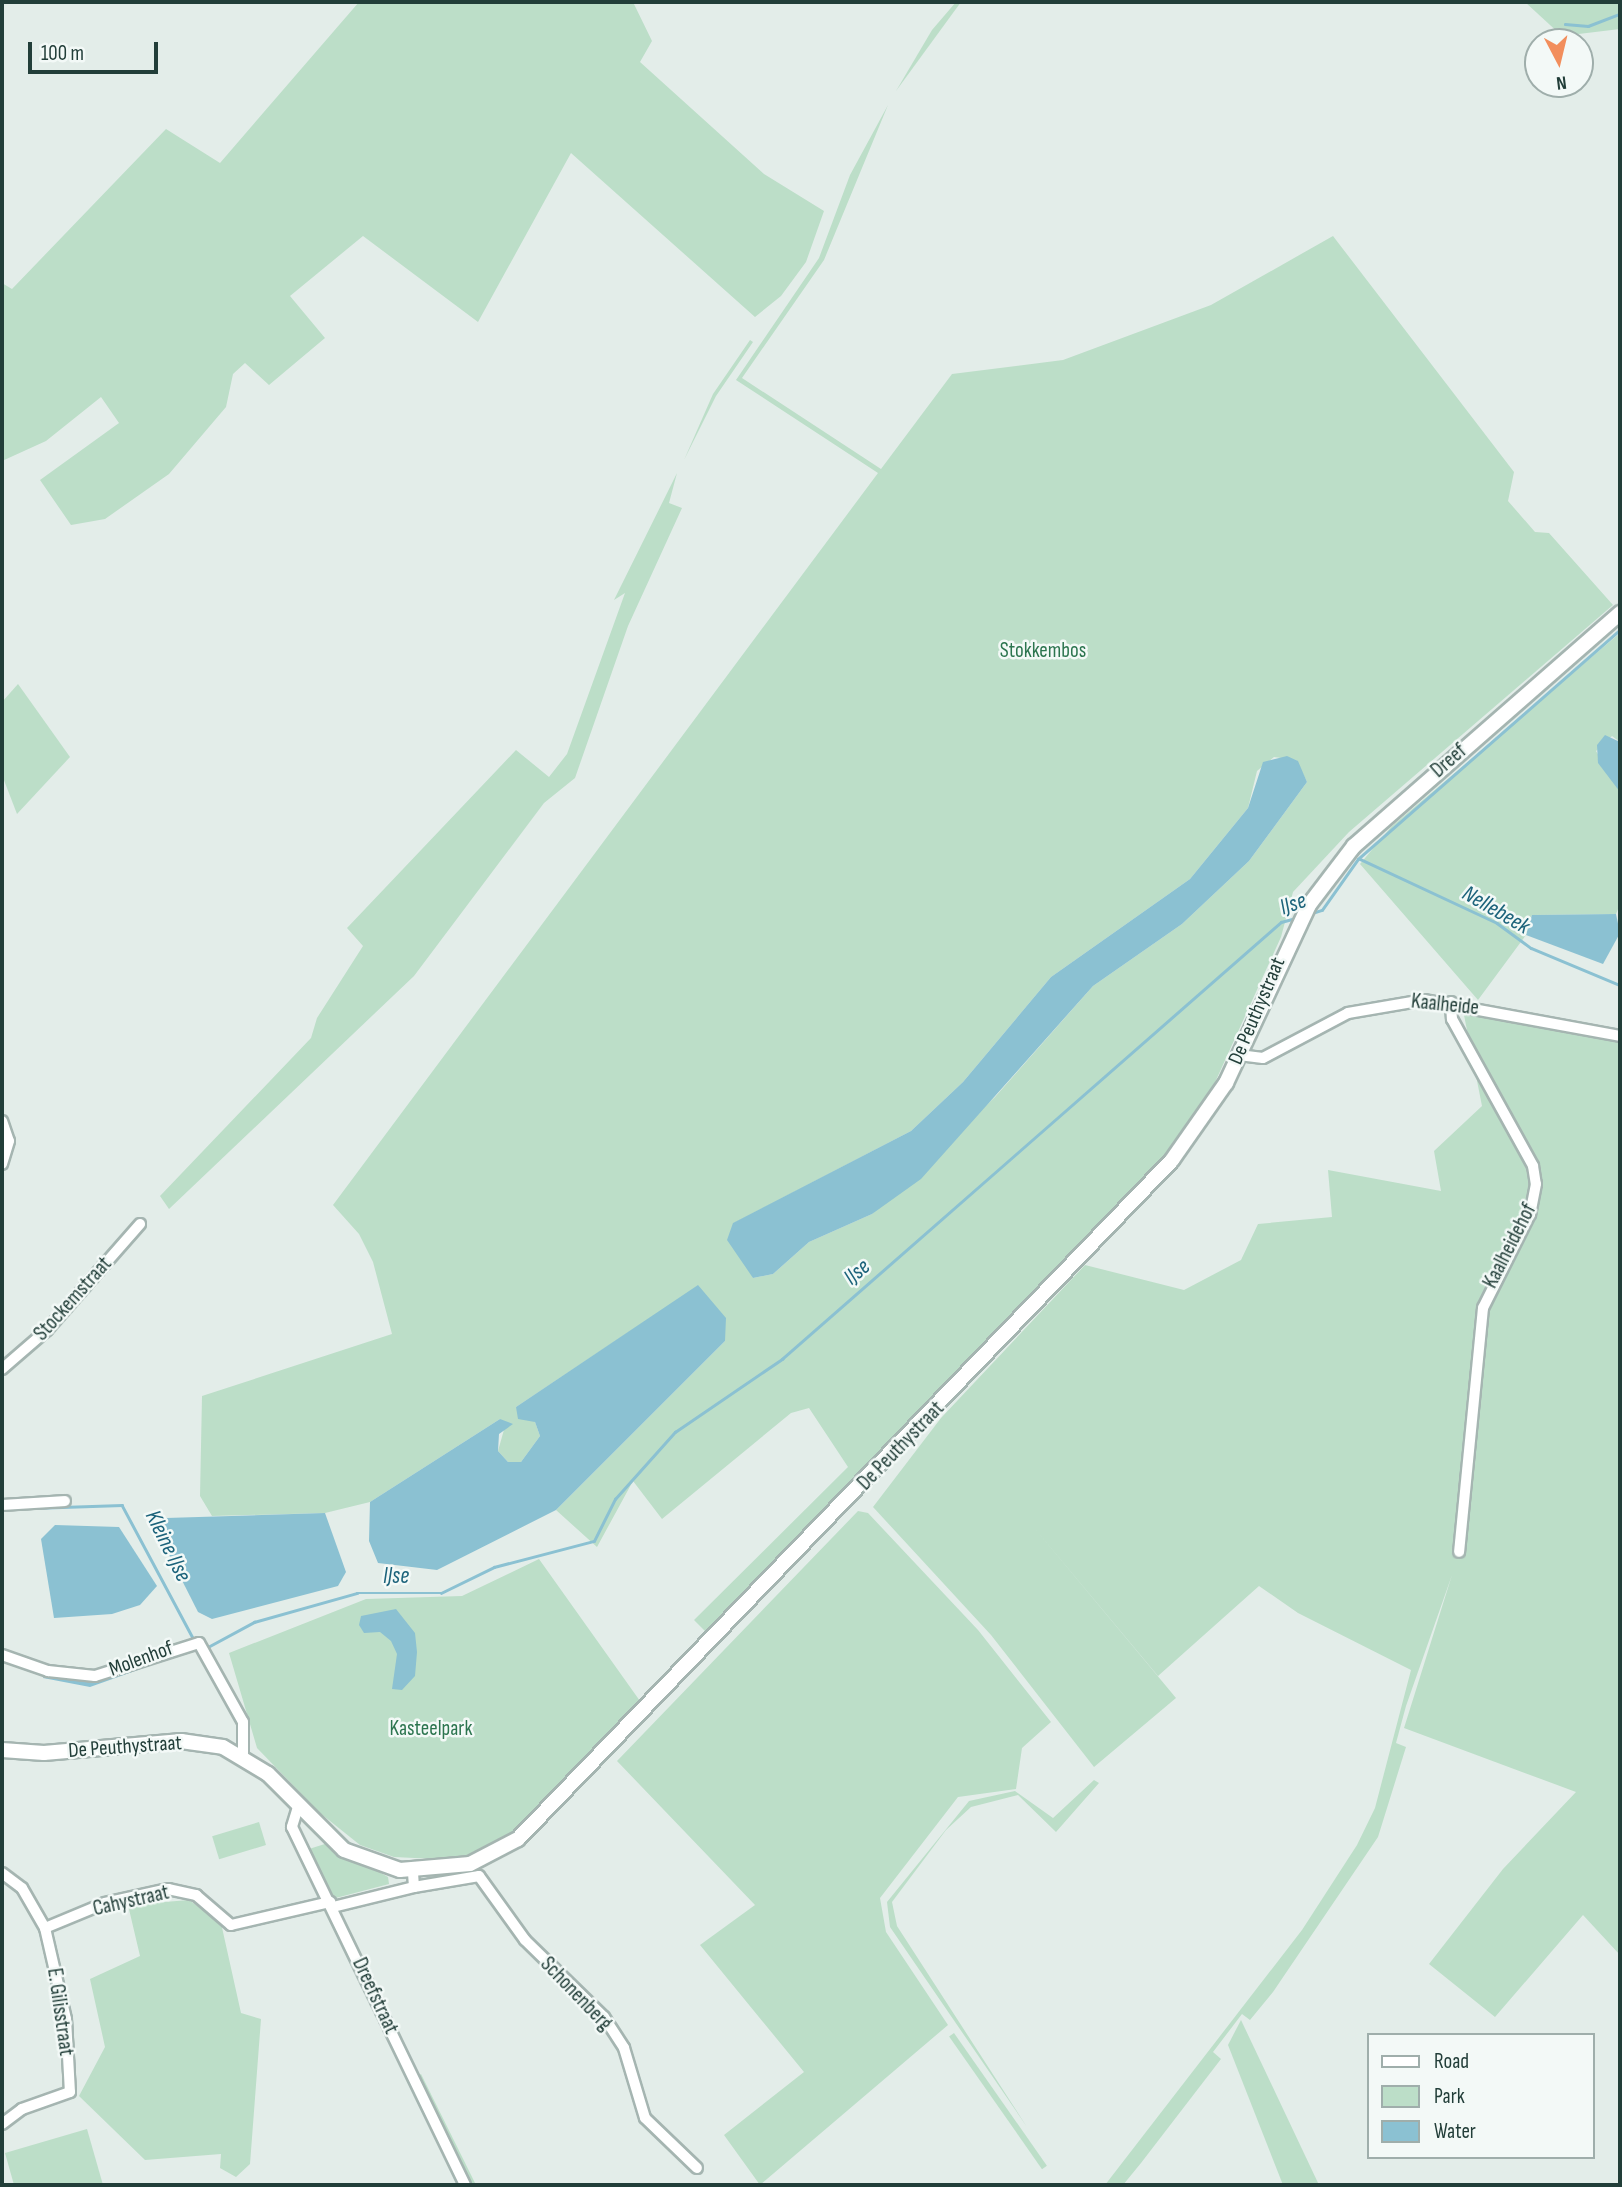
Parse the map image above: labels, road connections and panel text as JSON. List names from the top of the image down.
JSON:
{
  "streets": {
    "main road": ["Dreef", "De Peuthystraat"],
    "street": [
      "Kaalheide",
      "Kaalheidehof",
      "Stockemstraat",
      "Molenhof",
      "Cahystraat",
      "Schonenberg",
      "Dreefstraat",
      "E. Gilisstraat"
    ]
  },
  "crossings": [
    ["Dreef", "De Peuthystraat"],
    ["Kaalheide", "De Peuthystraat"],
    ["Kaalheide", "Kaalheidehof"],
    ["De Peuthystraat", "Molenhof"],
    ["De Peuthystraat", "Dreefstraat"],
    ["Cahystraat", "Dreefstraat"],
    ["Cahystraat", "E. Gilisstraat"]
  ],
  "water": ["IJse", "Nellebeek", "Kleine IJse"],
  "parks": ["Stokkembos", "Kasteelpark"],
  "legend": ["Road", "Park", "Water"],
  "scale_bar": "100 m",
  "north": "bottom"
}
